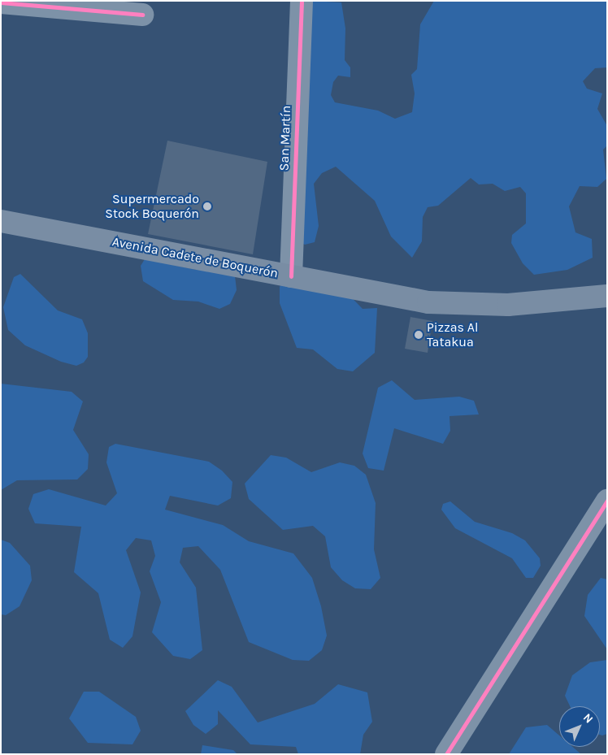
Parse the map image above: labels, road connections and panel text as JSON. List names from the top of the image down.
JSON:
{
  "streets": {
    "main road": ["Avenida Cadete de Boquerón"],
    "street": ["San Martín"]
  },
  "crossings": [
    ["San Martín", "Avenida Cadete de Boquerón"]
  ],
  "places": ["Supermercado Stock Boquerón", "Pizzas Al Tatakua"],
  "north": "top right"
}
